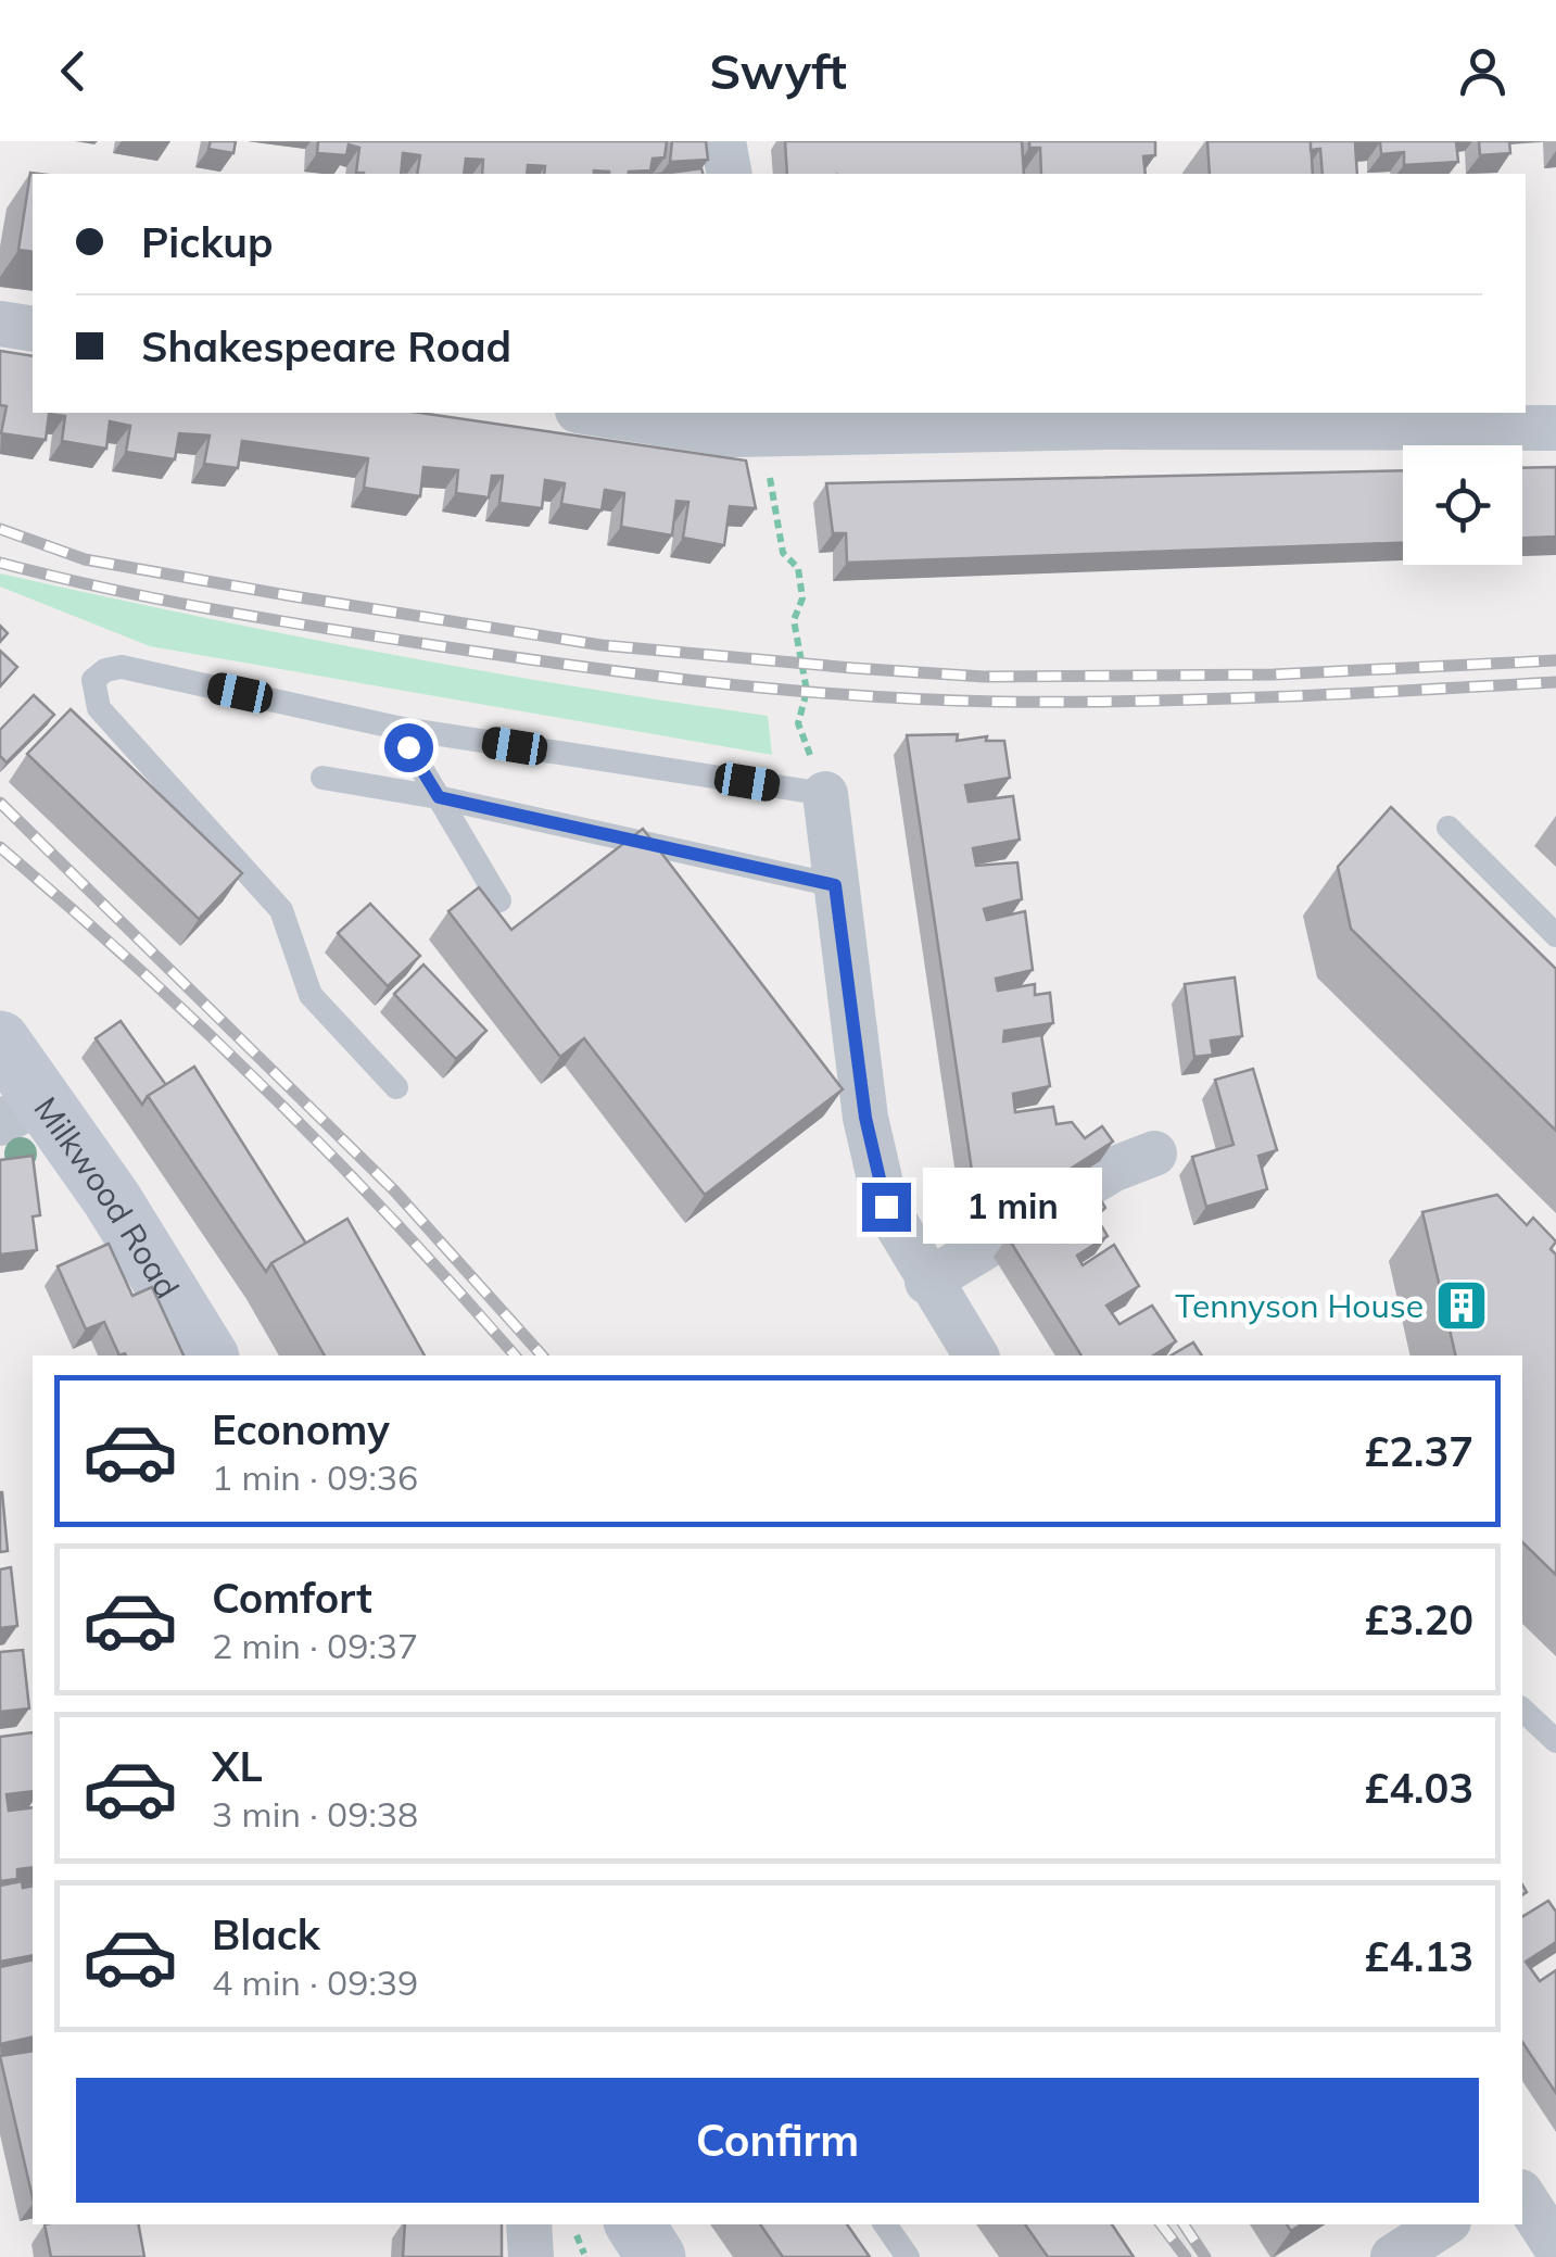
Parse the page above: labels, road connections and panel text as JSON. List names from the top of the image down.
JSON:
{
  "streets": {
    "main road": ["Milkwood Road"]
  },
  "places": {
    "building": ["Tennyson House"]
  },
  "page": {
    "header": "Swyft",
    "banner": ["Pickup", "Shakespeare Road"],
    "bubble": "1 min",
    "list": [
      {
        "name": "Economy",
        "note": "1 min · 09:36",
        "value": "£2.37"
      },
      {
        "name": "Comfort",
        "note": "2 min · 09:37",
        "value": "£3.20"
      },
      {
        "name": "XL",
        "note": "3 min · 09:38",
        "value": "£4.03"
      },
      {
        "name": "Black",
        "note": "4 min · 09:39",
        "value": "£4.13"
      }
    ],
    "buttons": "Confirm"
  }
}
